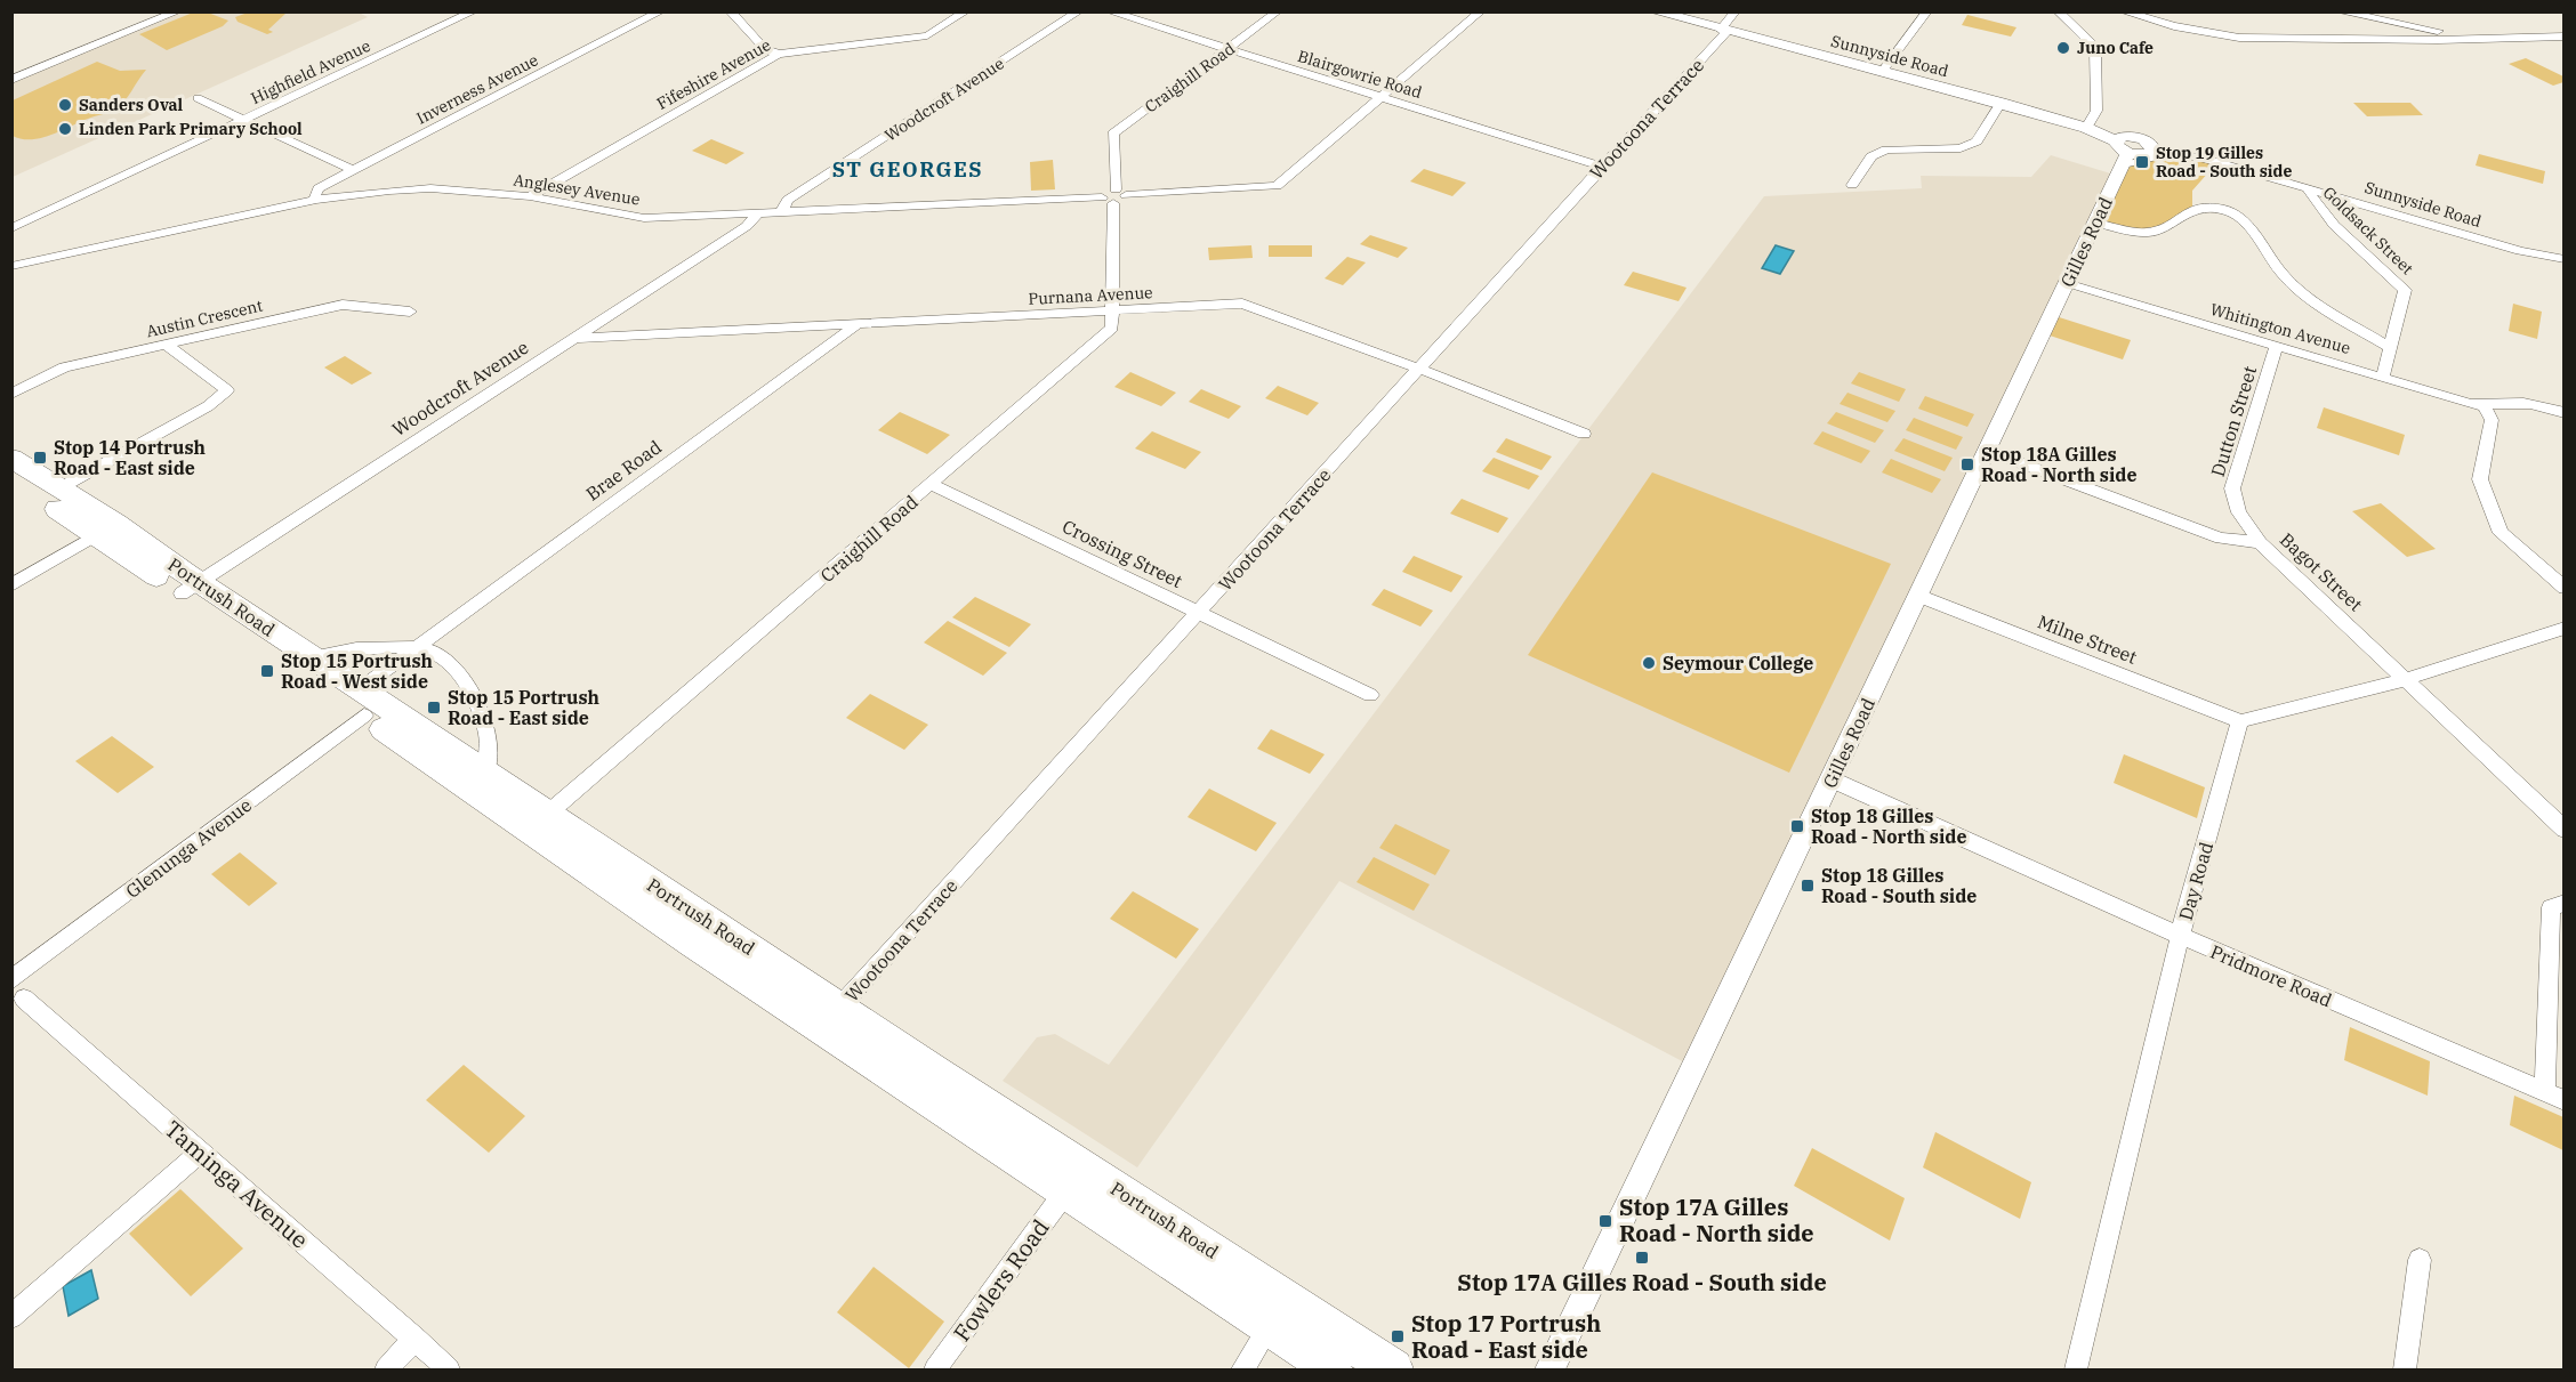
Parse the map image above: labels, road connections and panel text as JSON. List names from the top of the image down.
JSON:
{
  "streets": {
    "highway": ["Portrush Road"],
    "street": [
      "Sunnyside Road",
      "Highfield Avenue",
      "Fifeshire Avenue",
      "Blairgowrie Road",
      "Craighill Road",
      "Inverness Avenue",
      "Woodcroft Avenue",
      "Wootoona Terrace",
      "Anglesey Avenue",
      "Goldsack Street",
      "Gilles Road",
      "Purnana Avenue",
      "Austin Crescent",
      "Whitington Avenue",
      "Dutton Street",
      "Brae Road",
      "Crossing Street",
      "Bagot Street",
      "Milne Street",
      "Glenunga Avenue",
      "Day Road",
      "Pridmore Road",
      "Taminga Avenue",
      "Fowlers Road"
    ]
  },
  "crossings": [
    ["Sunnyside Road", "Wootoona Terrace"],
    ["Sunnyside Road", "Goldsack Street"],
    ["Sunnyside Road", "Gilles Road"],
    ["Fifeshire Avenue", "Anglesey Avenue"],
    ["Blairgowrie Road", "Craighill Road"],
    ["Blairgowrie Road", "Wootoona Terrace"],
    ["Blairgowrie Road", "Anglesey Avenue"],
    ["Craighill Road", "Anglesey Avenue"],
    ["Craighill Road", "Purnana Avenue"],
    ["Craighill Road", "Crossing Street"],
    ["Craighill Road", "Portrush Road"],
    ["Inverness Avenue", "Anglesey Avenue"],
    ["Woodcroft Avenue", "Anglesey Avenue"],
    ["Woodcroft Avenue", "Purnana Avenue"],
    ["Woodcroft Avenue", "Portrush Road"],
    ["Wootoona Terrace", "Purnana Avenue"],
    ["Wootoona Terrace", "Crossing Street"],
    ["Wootoona Terrace", "Portrush Road"],
    ["Goldsack Street", "Whitington Avenue"],
    ["Gilles Road", "Whitington Avenue"],
    ["Gilles Road", "Bagot Street"],
    ["Gilles Road", "Milne Street"],
    ["Gilles Road", "Pridmore Road"],
    ["Purnana Avenue", "Brae Road"],
    ["Whitington Avenue", "Dutton Street"],
    ["Dutton Street", "Bagot Street"],
    ["Brae Road", "Portrush Road"],
    ["Brae Road", "Glenunga Avenue"],
    ["Portrush Road", "Glenunga Avenue"],
    ["Portrush Road", "Fowlers Road"],
    ["Milne Street", "Day Road"],
    ["Glenunga Avenue", "Taminga Avenue"],
    ["Day Road", "Pridmore Road"]
  ],
  "districts": ["ST GEORGES"],
  "places": {
    "other": [
      "Juno Cafe",
      "Sanders Oval",
      "Linden Park Primary School",
      "Seymour College"
    ],
    "transit": [
      "Stop 19 Gilles Road - South side",
      "Stop 14 Portrush Road - East side",
      "Stop 18A Gilles Road - North side",
      "Stop 15 Portrush Road - West side",
      "Stop 15 Portrush Road - East side",
      "Stop 18 Gilles Road - North side",
      "Stop 18 Gilles Road - South side",
      "Stop 17A Gilles Road - North side",
      "Stop 17A Gilles Road - South side",
      "Stop 17 Portrush Road - East side"
    ]
  }
}
